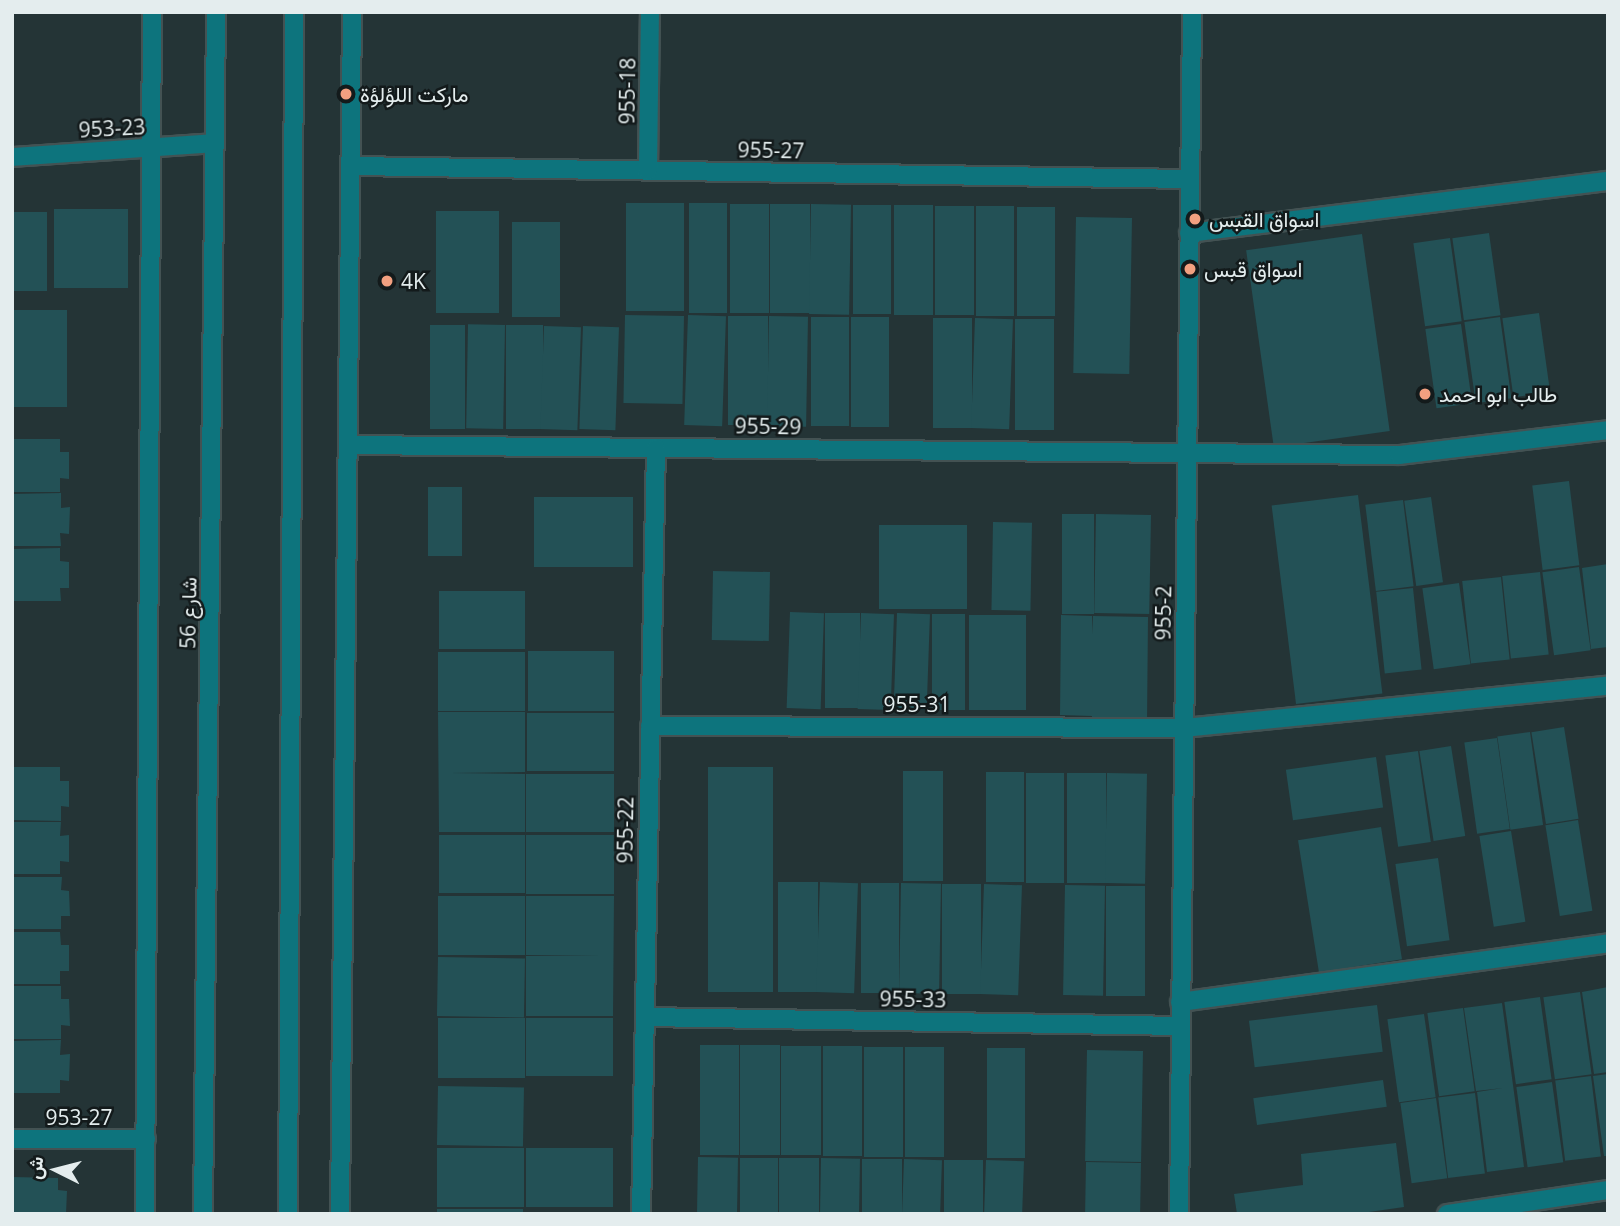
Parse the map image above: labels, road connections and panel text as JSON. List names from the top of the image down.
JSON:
{
  "streets": {
    "street": [
      "955-18",
      "953-23",
      "955-27",
      "955-29",
      "شارع 56",
      "955-2",
      "955-31",
      "955-22",
      "955-33",
      "953-27"
    ]
  },
  "crossings": [
    ["955-18", "955-27"],
    ["953-23", "شارع 56"],
    ["955-27", "955-2"],
    ["955-29", "955-2"],
    ["955-29", "955-22"],
    ["955-2", "955-31"],
    ["955-2", "955-33"],
    ["955-31", "955-22"],
    ["955-22", "955-33"]
  ],
  "places": [
    "ماركت اللؤلؤة",
    "اسواق القبس",
    "اسواق قبس",
    "4K",
    "طالب ابو احمد"
  ],
  "north": "left"
}
